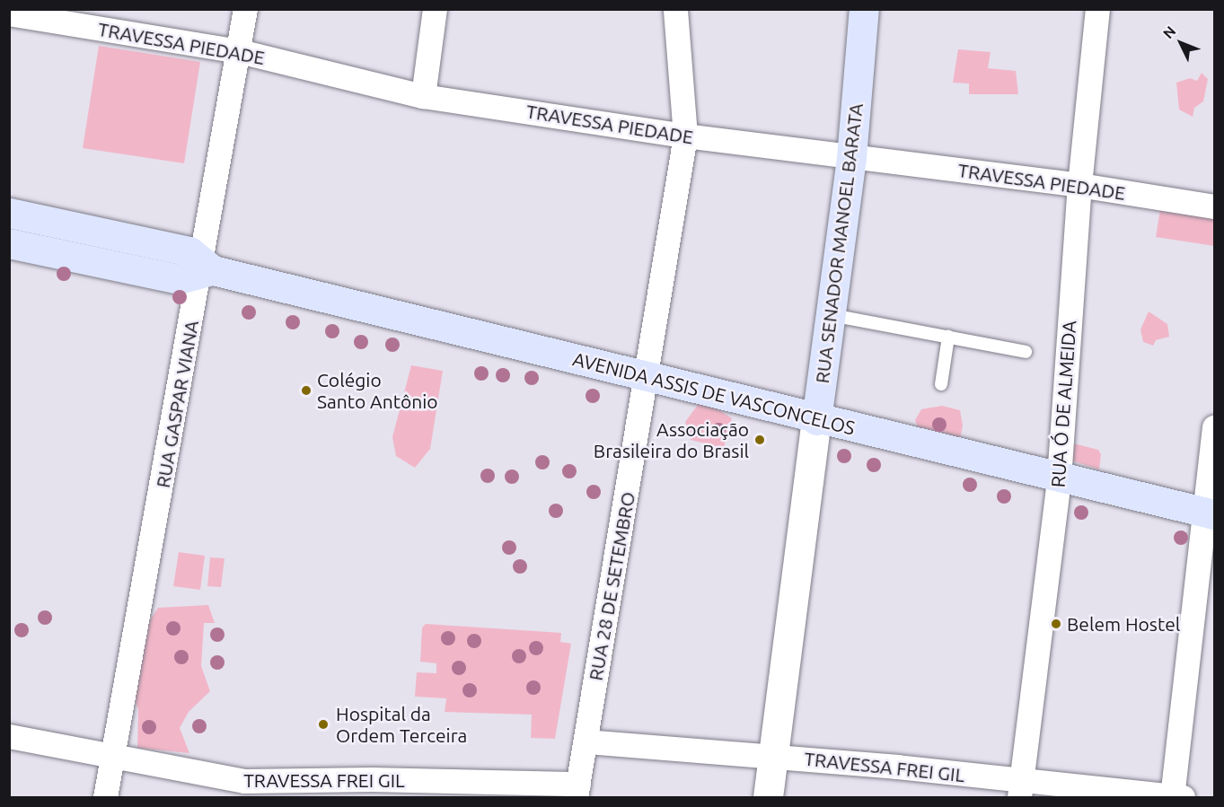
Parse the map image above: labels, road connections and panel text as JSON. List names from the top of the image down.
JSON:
{
  "streets": {
    "main road": ["RUA SENADOR MANOEL BARATA", "AVENIDA ASSIS DE VASCONCELOS"],
    "street": [
      "TRAVESSA PIEDADE",
      "RUA GASPAR VIANA",
      "RUA Ó DE ALMEIDA",
      "RUA 28 DE SETEMBRO",
      "TRAVESSA FREI GIL"
    ]
  },
  "crossings": [
    ["TRAVESSA PIEDADE", "RUA SENADOR MANOEL BARATA"],
    ["TRAVESSA PIEDADE", "RUA GASPAR VIANA"],
    ["TRAVESSA PIEDADE", "RUA Ó DE ALMEIDA"],
    ["TRAVESSA PIEDADE", "RUA 28 DE SETEMBRO"],
    ["RUA SENADOR MANOEL BARATA", "AVENIDA ASSIS DE VASCONCELOS"],
    ["RUA SENADOR MANOEL BARATA", "TRAVESSA FREI GIL"],
    ["AVENIDA ASSIS DE VASCONCELOS", "RUA GASPAR VIANA"],
    ["AVENIDA ASSIS DE VASCONCELOS", "RUA Ó DE ALMEIDA"],
    ["AVENIDA ASSIS DE VASCONCELOS", "RUA 28 DE SETEMBRO"],
    ["RUA GASPAR VIANA", "TRAVESSA FREI GIL"],
    ["RUA Ó DE ALMEIDA", "TRAVESSA FREI GIL"],
    ["RUA 28 DE SETEMBRO", "TRAVESSA FREI GIL"]
  ],
  "places": [
    "Colégio Santo Antônio",
    "Associação Brasileira do Brasil",
    "Belem Hostel",
    "Hospital da Ordem Terceira"
  ],
  "north": "top left"
}
